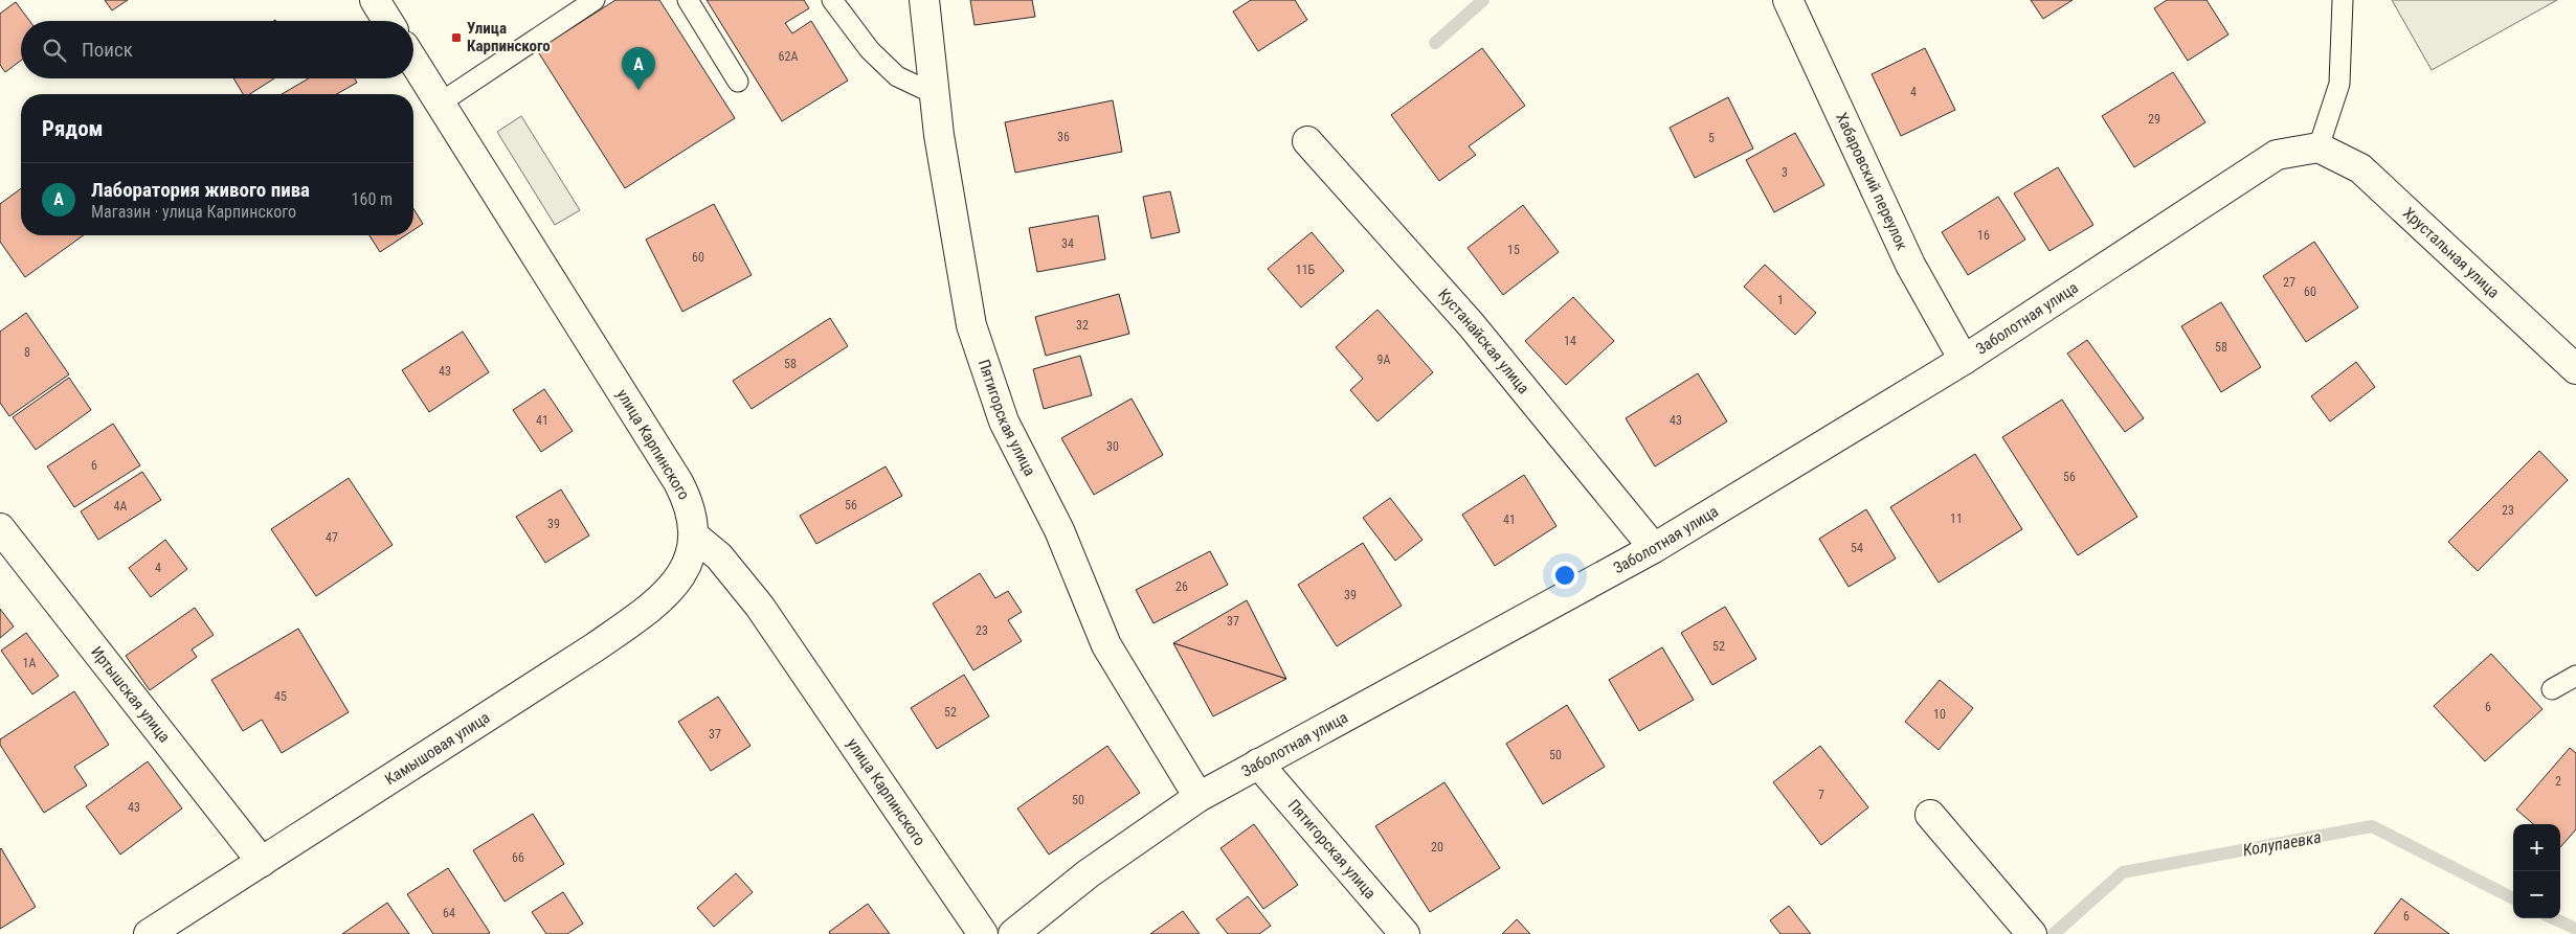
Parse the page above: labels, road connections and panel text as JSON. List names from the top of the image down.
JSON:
{
  "streets": {
    "street": [
      "Хабаровский переулок",
      "Хрустальная улица",
      "Заболотная улица",
      "Кустанайская улица",
      "Пятигорская улица",
      "улица Карпинского",
      "Иртышская улица",
      "Камышовая улица"
    ]
  },
  "crossings": [
    ["Хабаровский переулок", "Заболотная улица"],
    ["Хрустальная улица", "Заболотная улица"],
    ["Заболотная улица", "Кустанайская улица"],
    ["Заболотная улица", "Пятигорская улица"],
    ["улица Карпинского", "Камышовая улица"],
    ["Иртышская улица", "Камышовая улица"]
  ],
  "water": ["Колупаевка"],
  "places": {
    "transit": ["Улица Карпинского"]
  },
  "house_numbers": [
    "62А",
    "4",
    "29",
    "36",
    "5",
    "3",
    "16",
    "34",
    "15",
    "60",
    "11Б",
    "27",
    "60",
    "1",
    "32",
    "14",
    "58",
    "8",
    "9А",
    "58",
    "43",
    "41",
    "43",
    "30",
    "6",
    "56",
    "56",
    "4А",
    "23",
    "11",
    "41",
    "39",
    "47",
    "54",
    "4",
    "26",
    "39",
    "37",
    "23",
    "52",
    "1А",
    "45",
    "6",
    "52",
    "10",
    "37",
    "50",
    "2",
    "7",
    "50",
    "43",
    "20",
    "66",
    "64",
    "6"
  ],
  "page": {
    "search": "Поиск",
    "pins": "A",
    "heading": "Рядом",
    "list": [
      {
        "mark": "A",
        "name": "Лаборатория живого пива",
        "note": "Магазин · улица Карпинского",
        "value": "160 m"
      }
    ],
    "map_buttons": ["+", "−"]
  }
}
